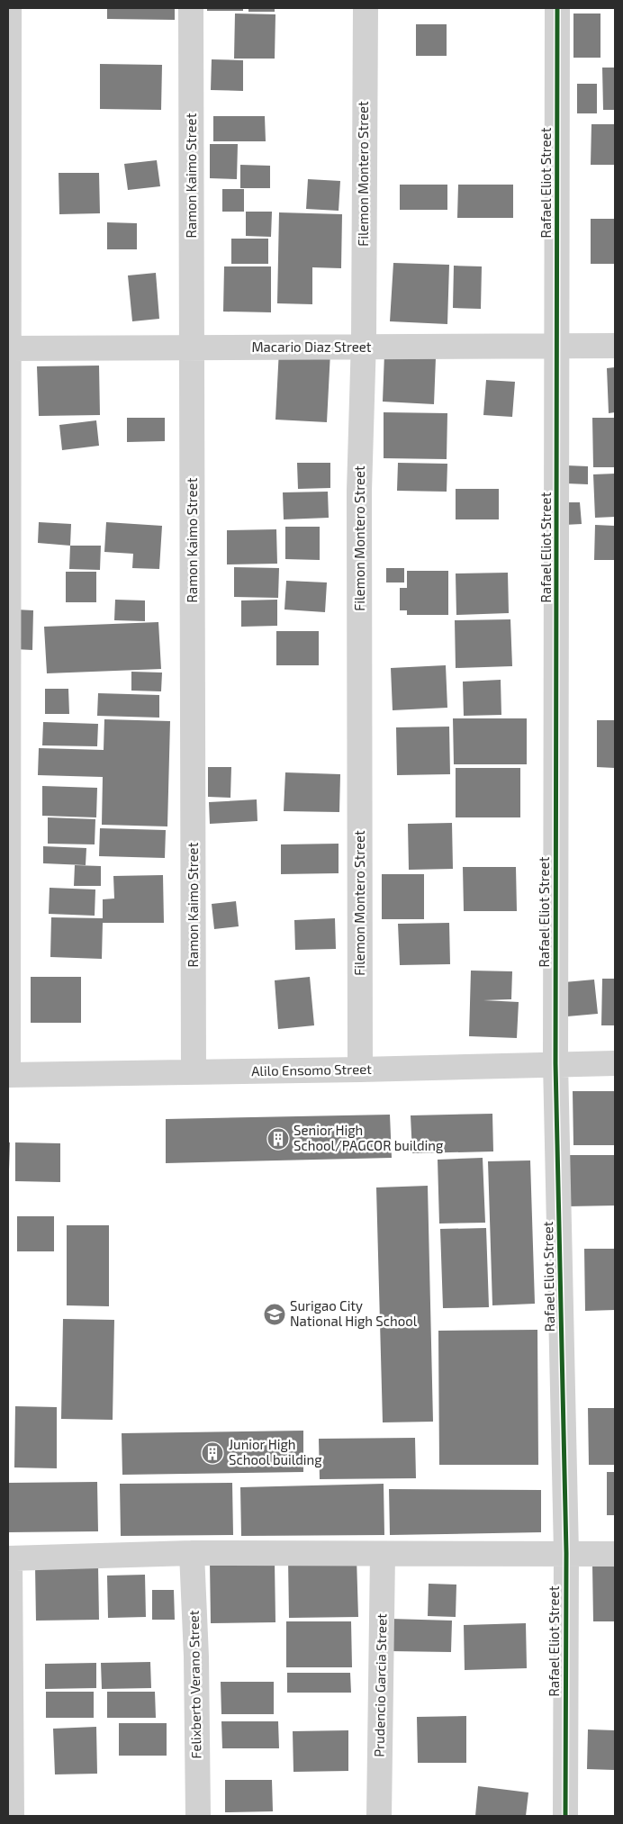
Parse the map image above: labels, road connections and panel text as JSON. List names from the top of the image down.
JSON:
{
  "streets": {
    "street": [
      "Filemon Montero Street",
      "Ramon Kaimo Street",
      "Rafael Eliot Street",
      "Macario Diaz Street",
      "Alilo Ensomo Street",
      "Felixberto Verano Street",
      "Prudencio Garcia Street"
    ]
  },
  "crossings": [
    ["Filemon Montero Street", "Macario Diaz Street"],
    ["Filemon Montero Street", "Alilo Ensomo Street"],
    ["Ramon Kaimo Street", "Macario Diaz Street"],
    ["Ramon Kaimo Street", "Alilo Ensomo Street"],
    ["Rafael Eliot Street", "Macario Diaz Street"],
    ["Rafael Eliot Street", "Alilo Ensomo Street"]
  ],
  "places": {
    "building": ["Senior High School/PAGCOR building", "Junior High School building"],
    "school or university": ["Surigao City National High School"]
  }
}
